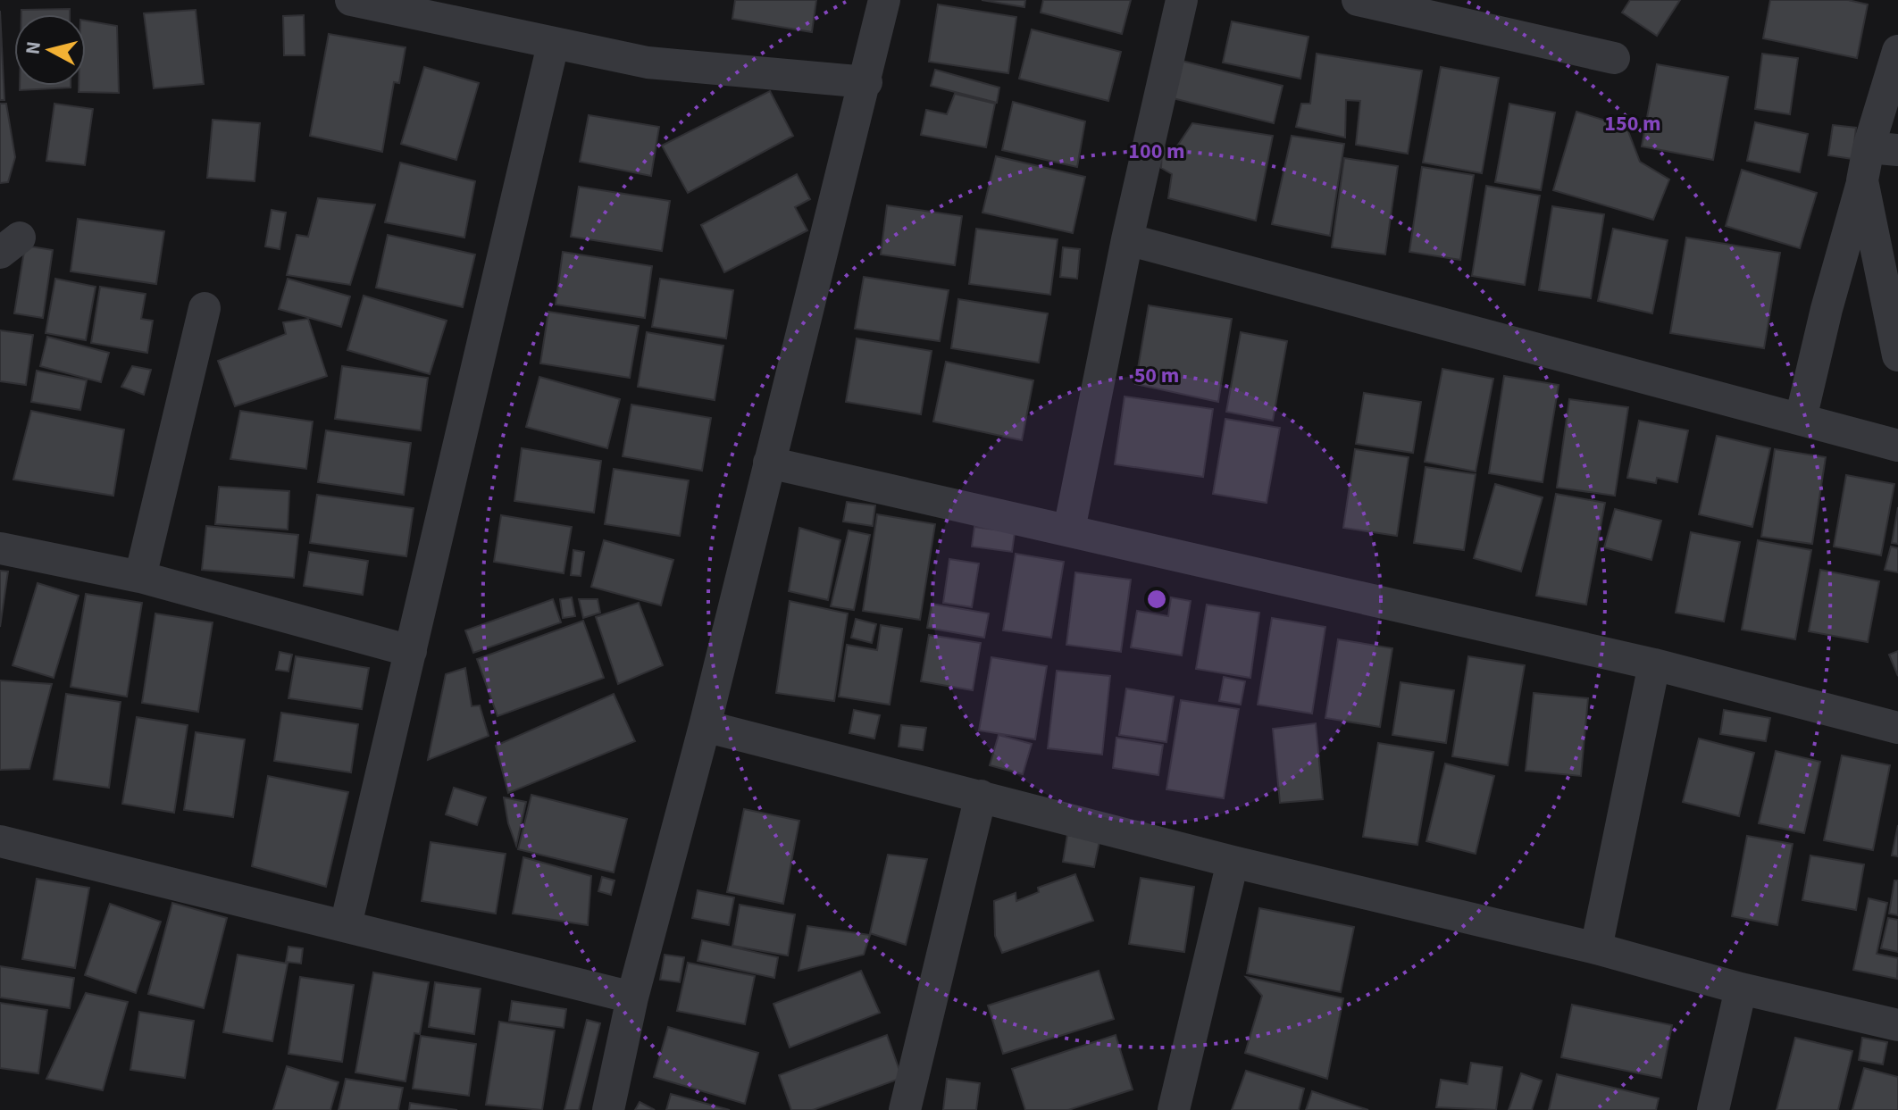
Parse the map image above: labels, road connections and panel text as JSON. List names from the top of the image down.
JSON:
{
  "north": "left",
  "rings": ["150 m", "100 m", "50 m"]
}
